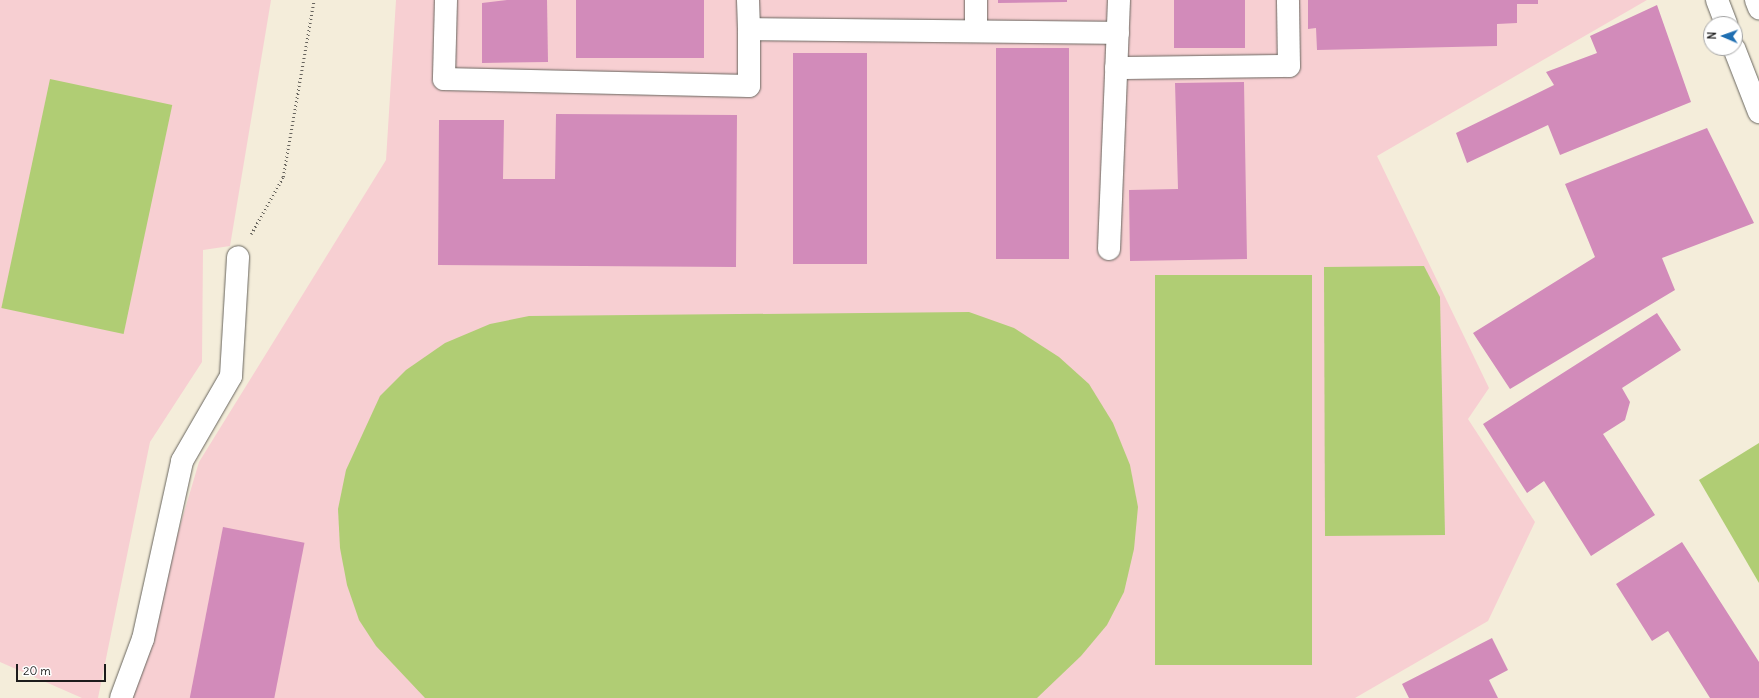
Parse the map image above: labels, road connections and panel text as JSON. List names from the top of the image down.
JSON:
{
  "scale_bar": "20 m",
  "north": "left"
}
